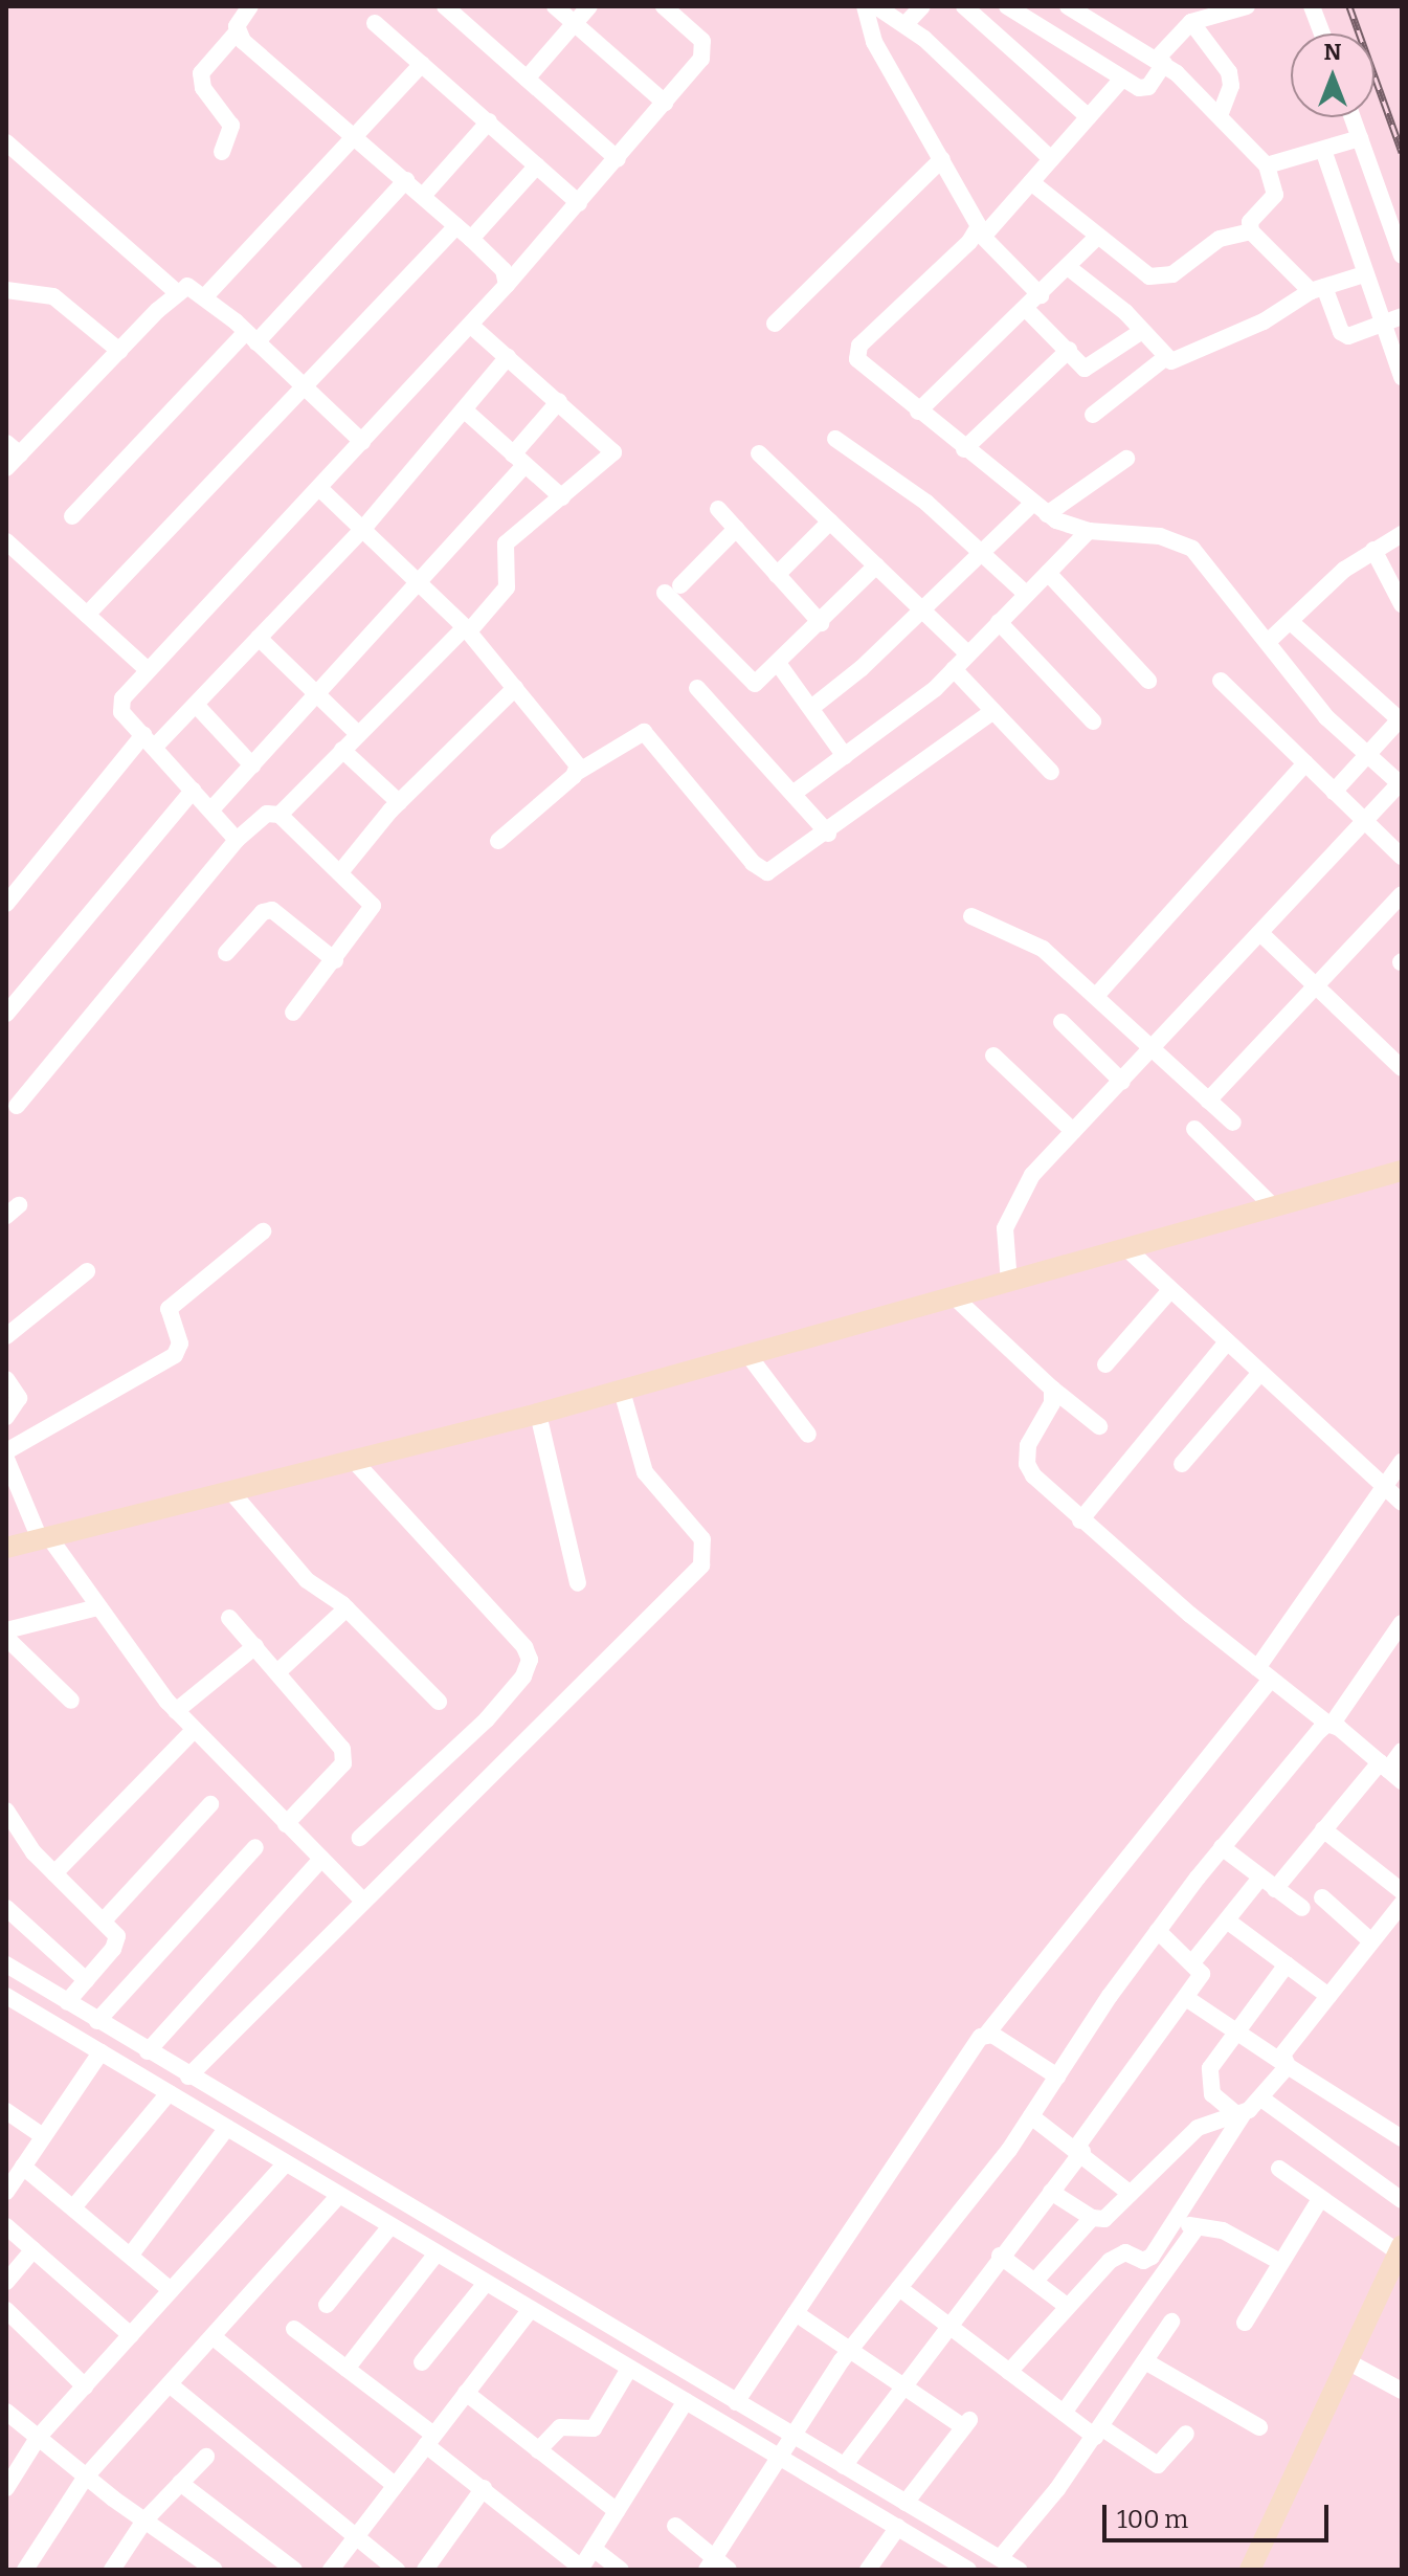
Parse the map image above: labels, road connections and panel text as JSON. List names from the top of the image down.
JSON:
{
  "scale_bar": "100 m",
  "north": "top"
}
